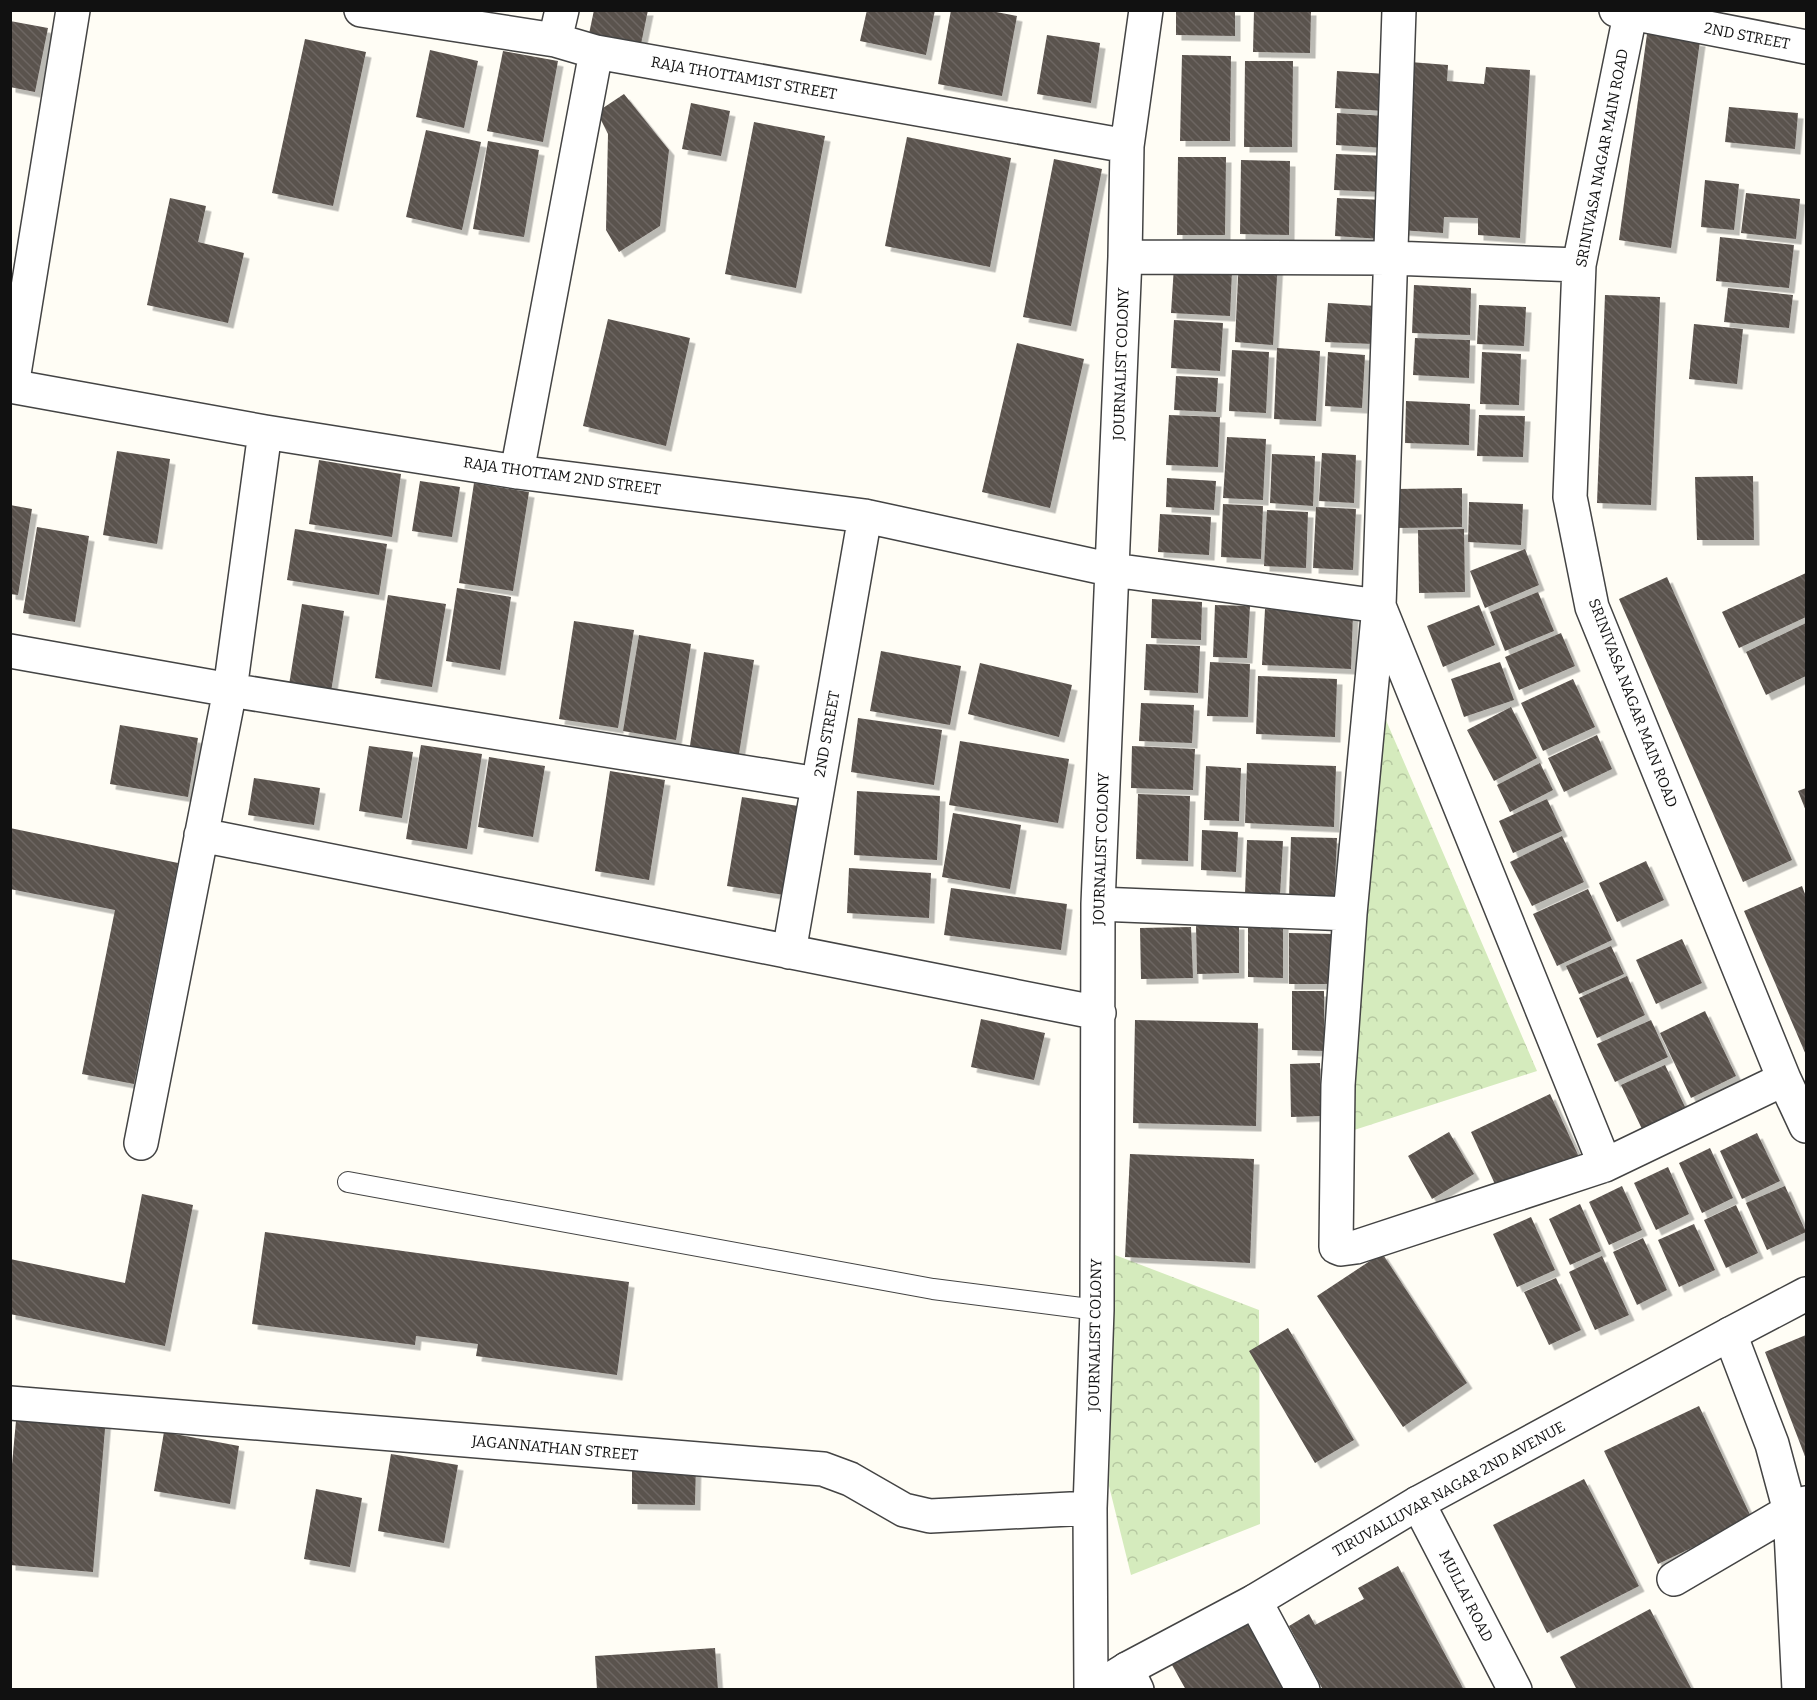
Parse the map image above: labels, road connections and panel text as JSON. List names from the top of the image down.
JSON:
{
  "streets": {
    "street": [
      "2ND STREET",
      "RAJA THOTTAM1ST STREET",
      "SRINIVASA NAGAR MAIN ROAD",
      "JOURNALIST COLONY",
      "RAJA THOTTAM 2ND STREET",
      "JAGANNATHAN STREET",
      "TIRUVALLUVAR NAGAR 2ND AVENUE",
      "MULLAI ROAD"
    ]
  },
  "crossings": [
    ["2ND STREET", "SRINIVASA NAGAR MAIN ROAD"],
    ["2ND STREET", "RAJA THOTTAM 2ND STREET"],
    ["RAJA THOTTAM1ST STREET", "JOURNALIST COLONY"],
    ["JOURNALIST COLONY", "RAJA THOTTAM 2ND STREET"],
    ["JOURNALIST COLONY", "JAGANNATHAN STREET"],
    ["JOURNALIST COLONY", "TIRUVALLUVAR NAGAR 2ND AVENUE"],
    ["TIRUVALLUVAR NAGAR 2ND AVENUE", "MULLAI ROAD"]
  ]
}
